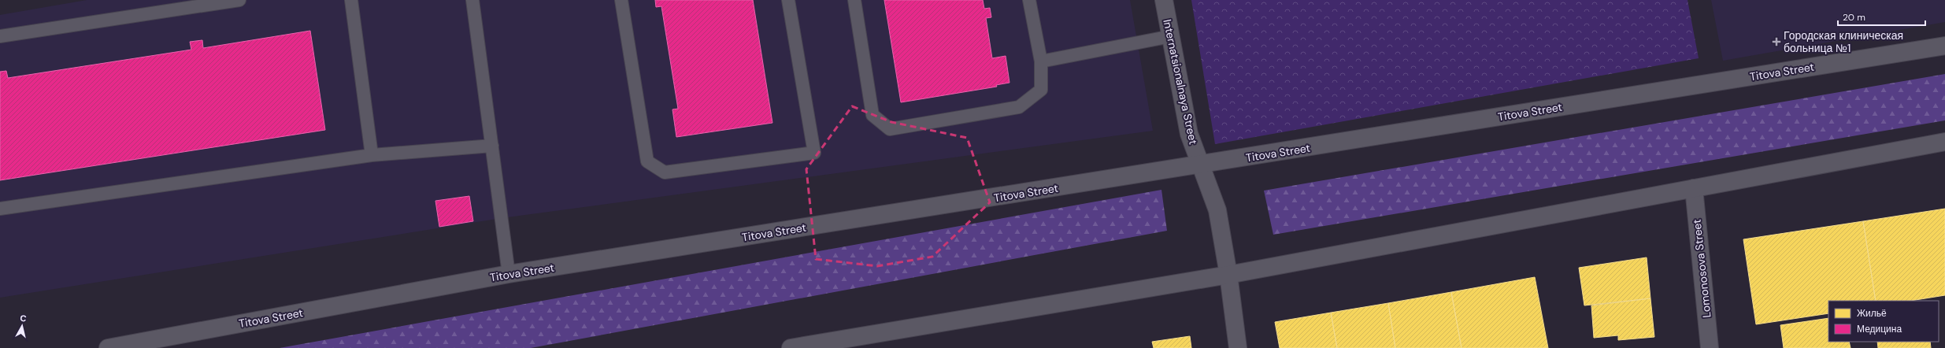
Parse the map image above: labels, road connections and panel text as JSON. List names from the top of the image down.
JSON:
{
  "streets": {
    "street": ["Titova Street", "Internatsionalnaya Street", "Lomonosova Street"]
  },
  "crossings": [
    ["Titova Street", "Internatsionalnaya Street"]
  ],
  "places": {
    "health": ["Городская клиническая больница №1"]
  },
  "legend": ["Жильё", "Медицина"],
  "scale_bar": "20 m",
  "north": "top"
}
